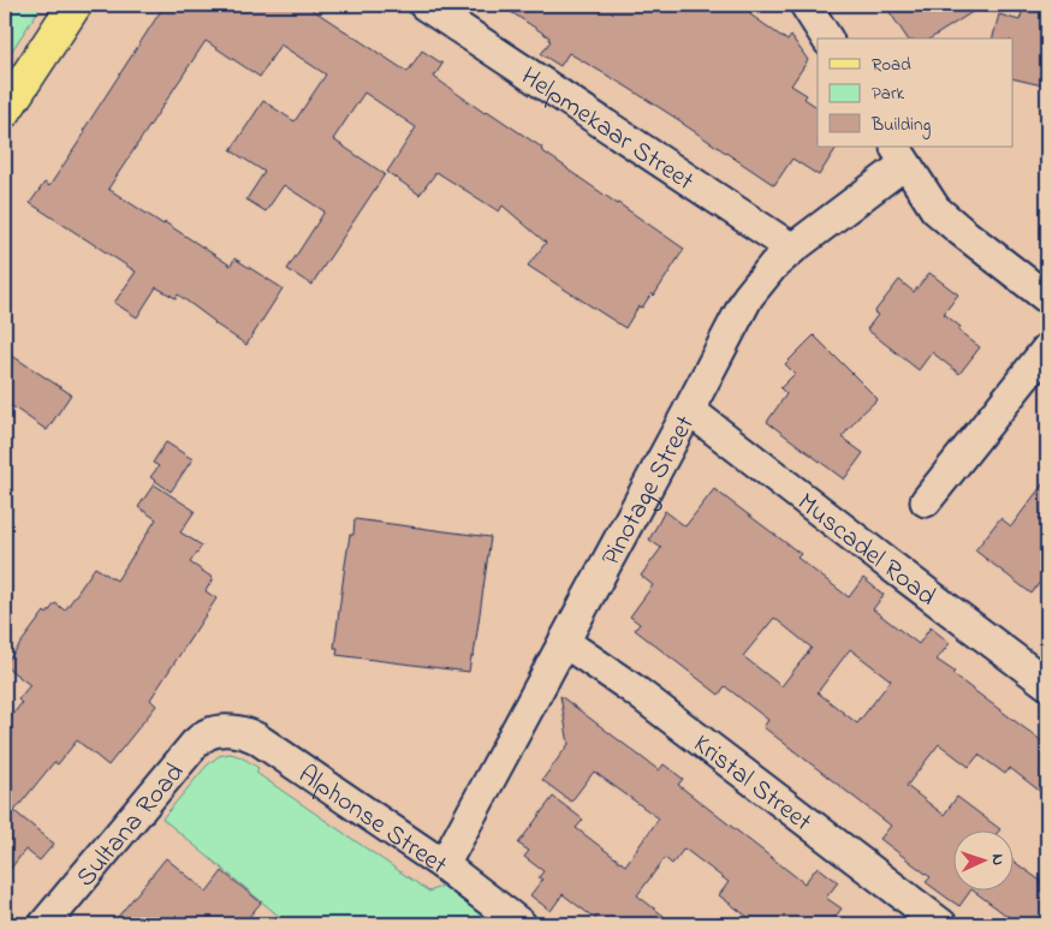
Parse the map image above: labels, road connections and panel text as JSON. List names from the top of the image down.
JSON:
{
  "streets": {
    "street": [
      "Helpmekaar Street",
      "Pinotage Street",
      "Muscadel Road",
      "Kristal Street",
      "Alphonse Street",
      "Sultana Road"
    ]
  },
  "crossings": [
    ["Helpmekaar Street", "Pinotage Street"],
    ["Pinotage Street", "Muscadel Road"],
    ["Pinotage Street", "Kristal Street"],
    ["Pinotage Street", "Alphonse Street"],
    ["Alphonse Street", "Sultana Road"]
  ],
  "legend": ["Road", "Park", "Building"],
  "north": "right"
}
